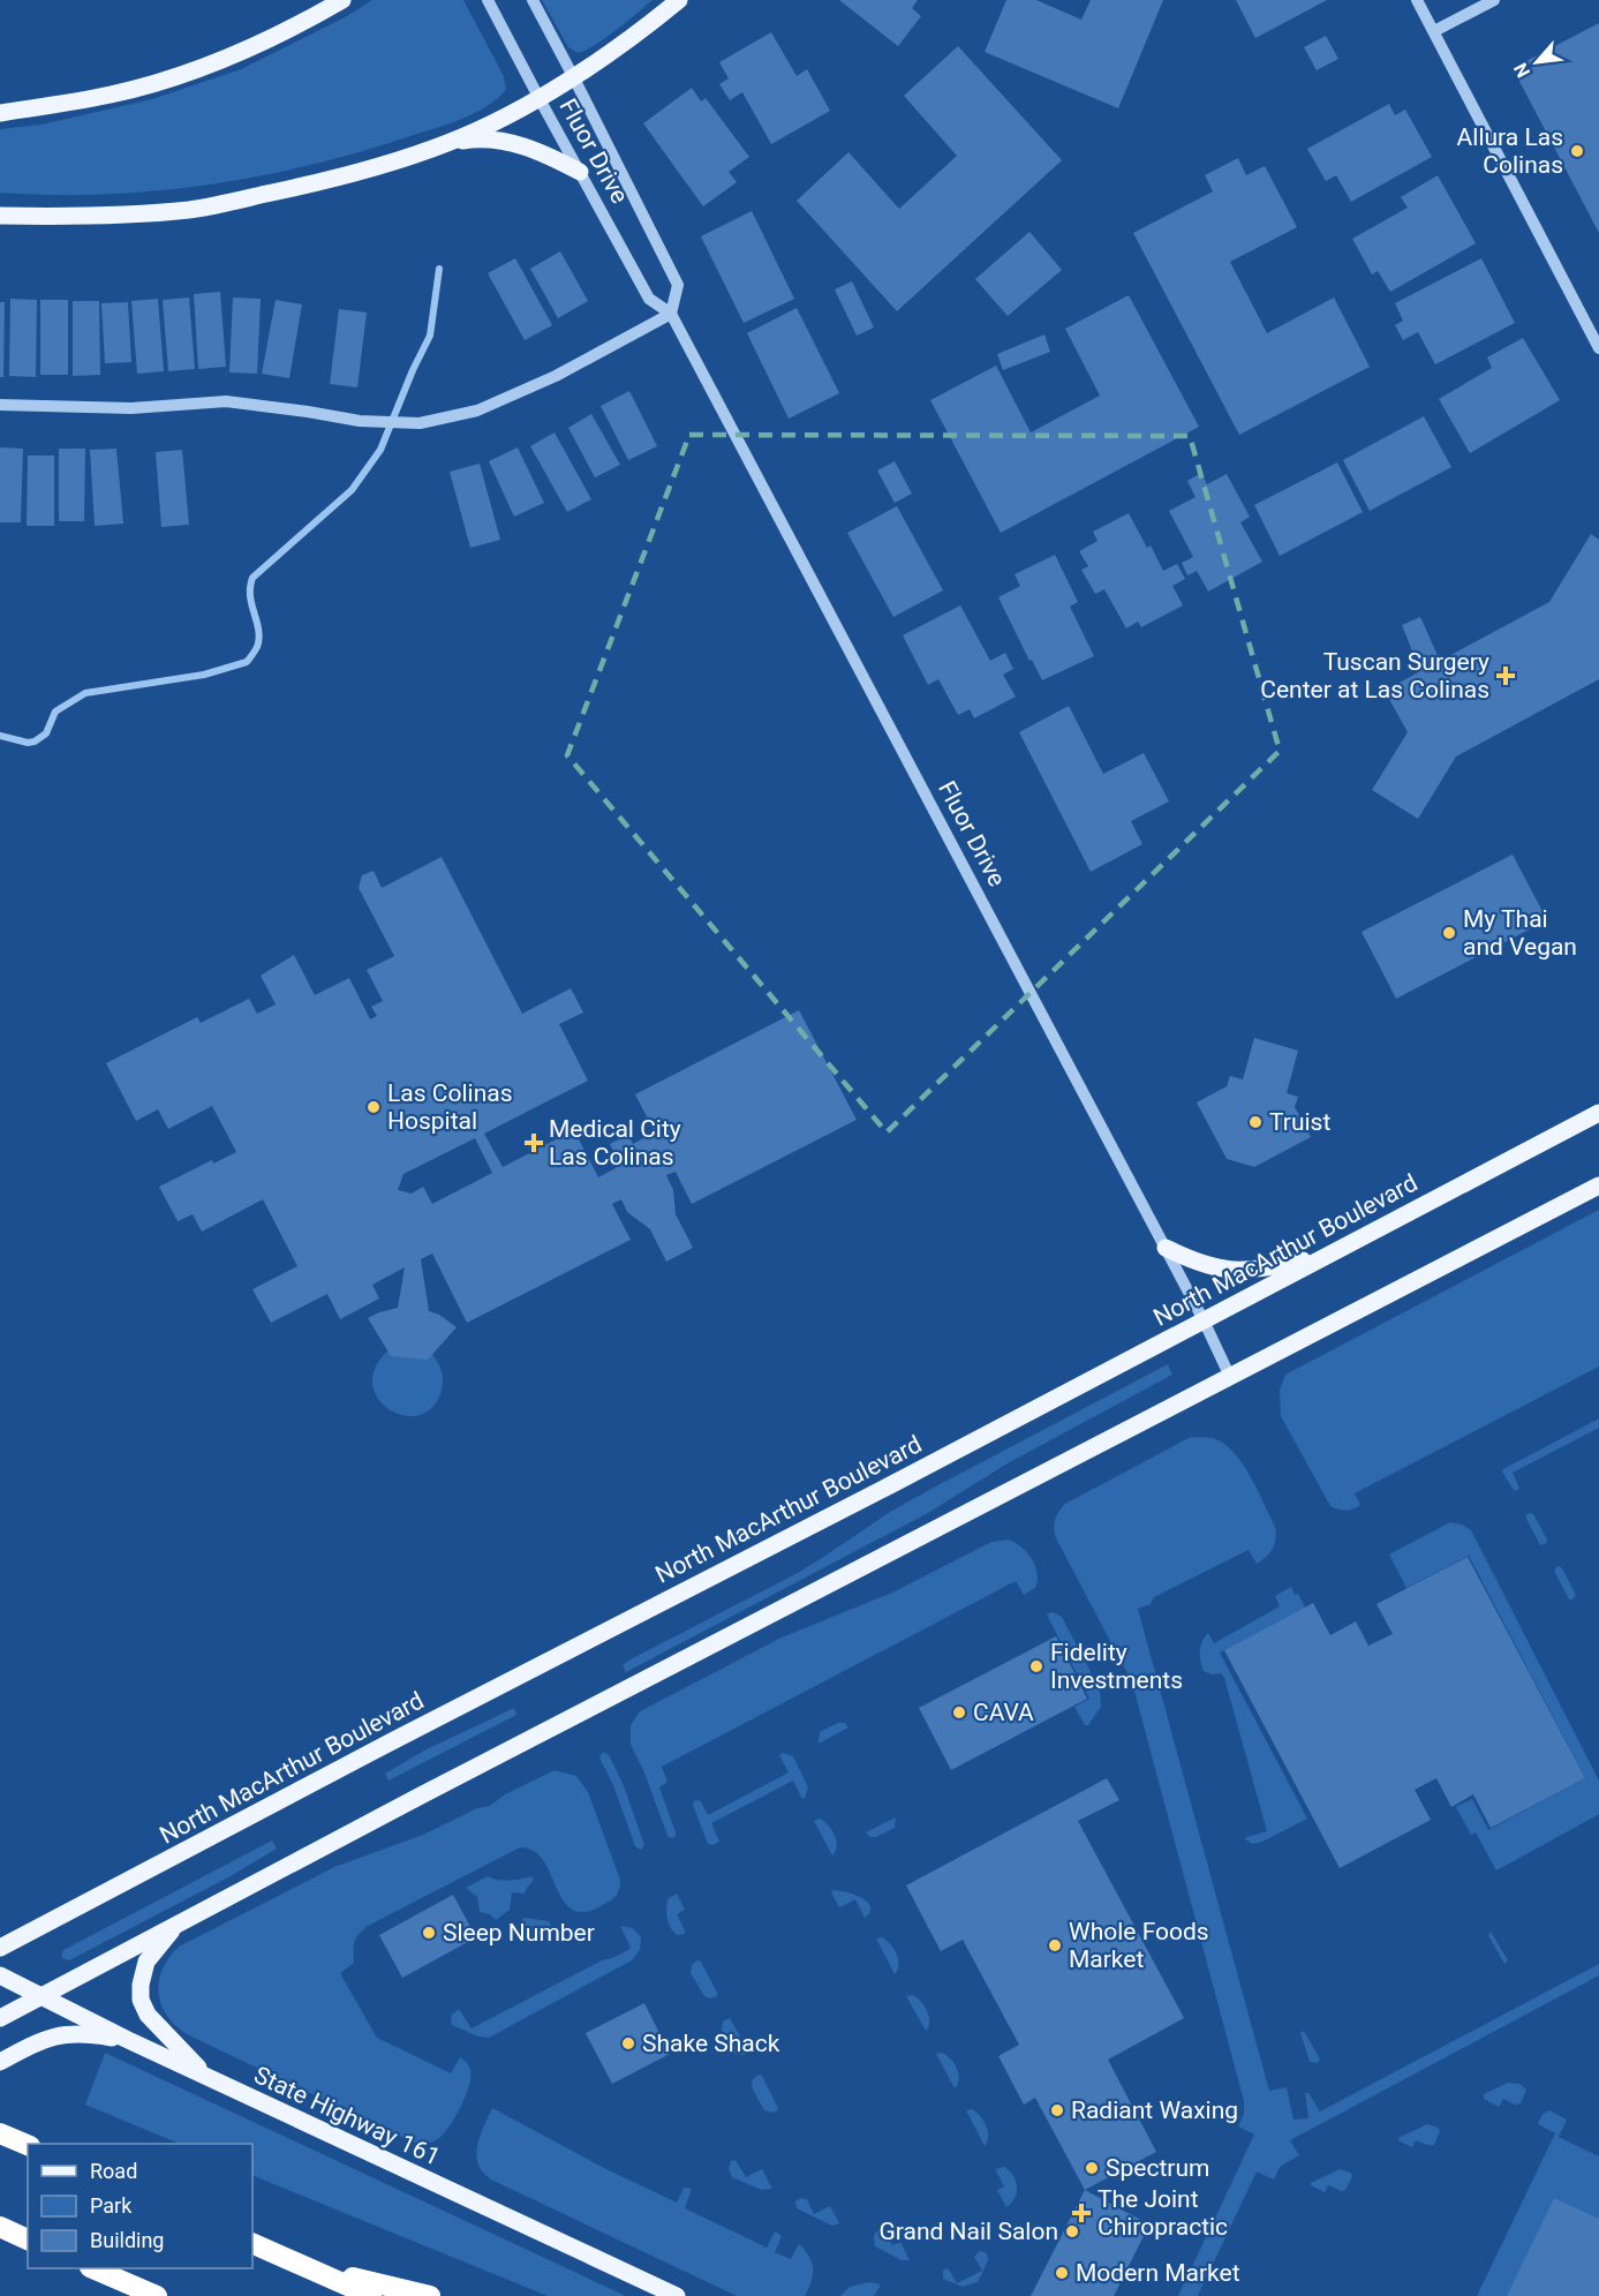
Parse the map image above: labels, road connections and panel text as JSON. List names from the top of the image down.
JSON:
{
  "streets": {
    "main road": ["North MacArthur Boulevard", "State Highway 161"],
    "street": ["Fluor Drive"]
  },
  "crossings": [
    ["Fluor Drive", "North MacArthur Boulevard"]
  ],
  "places": {
    "other": [
      "Allura Las Colinas",
      "My Thai and Vegan",
      "Las Colinas Hospital",
      "Truist",
      "Fidelity Investments",
      "CAVA",
      "Sleep Number",
      "Whole Foods Market",
      "Shake Shack",
      "Radiant Waxing",
      "Spectrum",
      "Grand Nail Salon",
      "Modern Market"
    ],
    "health": ["Tuscan Surgery Center at Las Colinas", "Medical City Las Colinas", "The Joint Chiropractic"]
  },
  "legend": ["Road", "Park", "Building"],
  "north": "bottom left"
}
